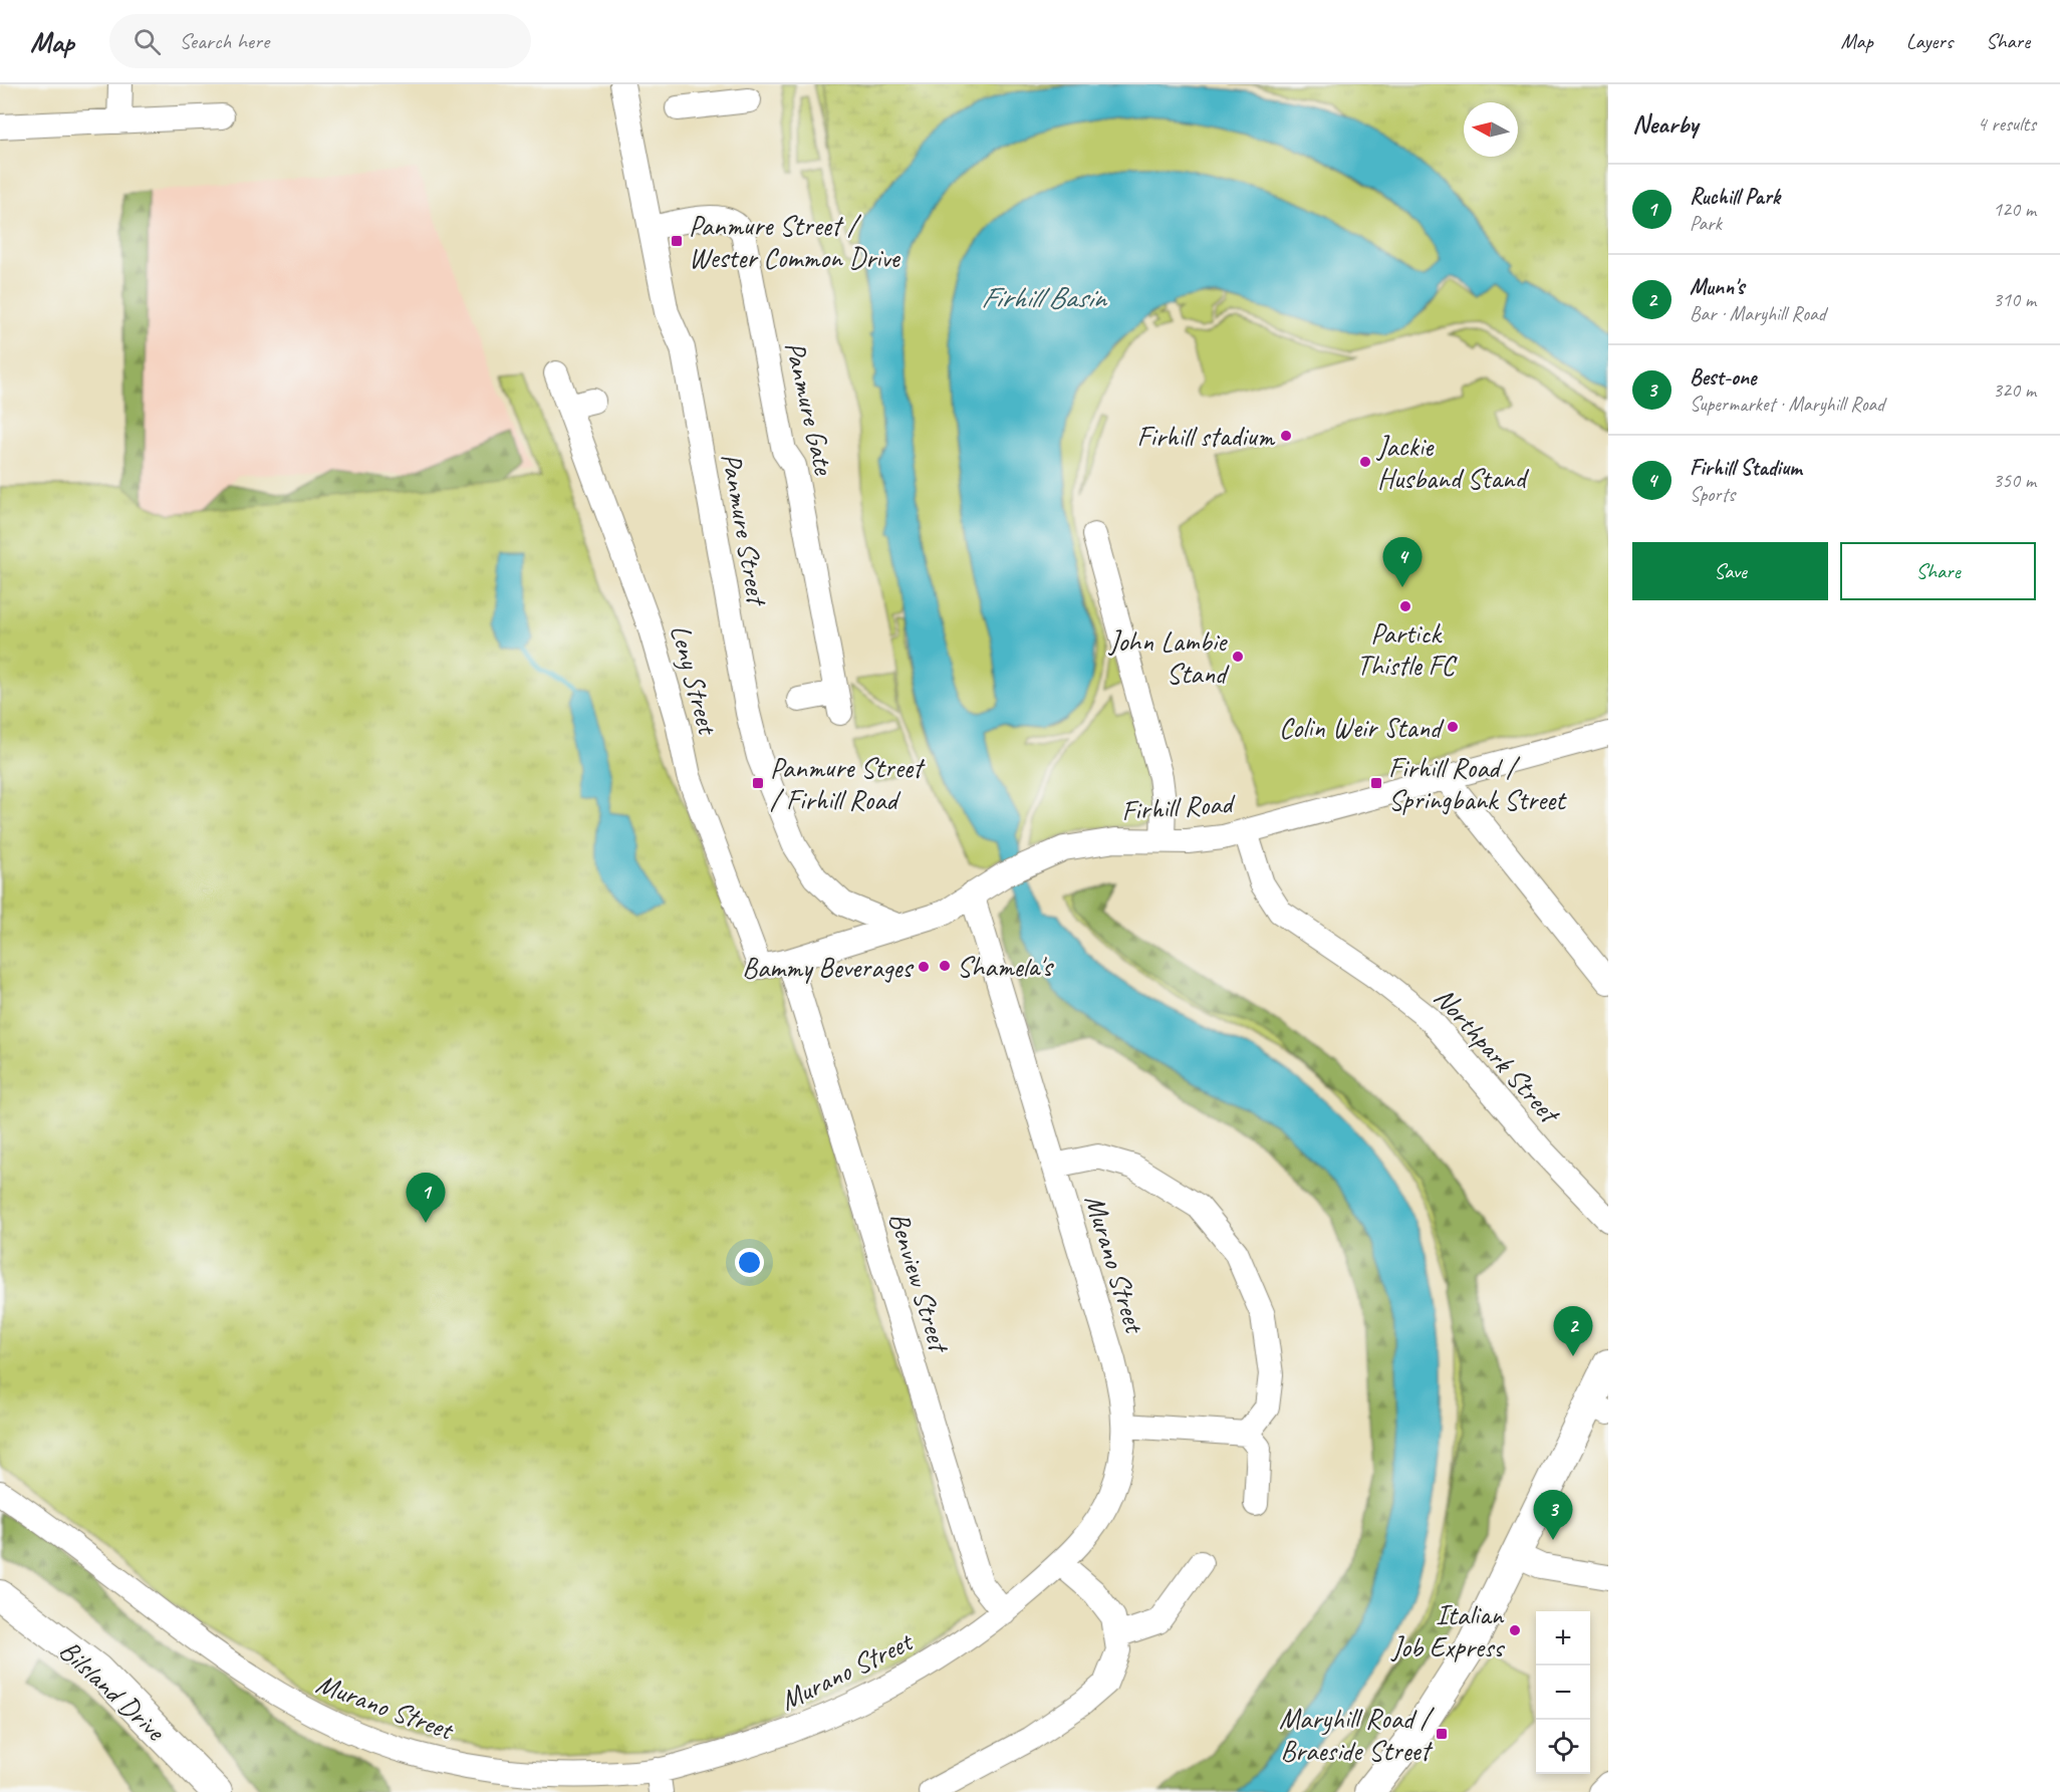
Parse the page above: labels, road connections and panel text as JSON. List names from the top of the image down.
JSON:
{
  "streets": {
    "main road": ["Bilsland Drive"],
    "street": [
      "Panmure Gate",
      "Panmure Street",
      "Leny Street",
      "Firhill Road",
      "Northpark Street",
      "Murano Street",
      "Benview Street"
    ]
  },
  "crossings": [
    ["Panmure Gate", "Panmure Street"],
    ["Panmure Street", "Firhill Road"],
    ["Leny Street", "Firhill Road"],
    ["Firhill Road", "Northpark Street"],
    ["Firhill Road", "Murano Street"],
    ["Firhill Road", "Benview Street"],
    ["Murano Street", "Benview Street"]
  ],
  "water": ["Firhill Basin"],
  "places": {
    "transit": [
      "Panmure Street / Wester Common Drive",
      "Panmure Street / Firhill Road",
      "Firhill Road / Springbank Street",
      "Maryhill Road / Braeside Street"
    ],
    "other": [
      "Firhill stadium",
      "Jackie Husband Stand",
      "Partick Thistle FC",
      "John Lambie Stand",
      "Colin Weir Stand",
      "Shamela's",
      "Bammy Beverages",
      "Italian Job Express"
    ]
  },
  "north": "left",
  "page": {
    "header": "Map",
    "search": "Search here",
    "nav": ["Map", "Layers", "Share"],
    "heading": ["Nearby", "4 results"],
    "list": [
      {
        "mark": "1",
        "name": "Ruchill Park",
        "note": "Park",
        "value": "120 m"
      },
      {
        "mark": "2",
        "name": "Munn's",
        "note": "Bar · Maryhill Road",
        "value": "310 m"
      },
      {
        "mark": "3",
        "name": "Best-one",
        "note": "Supermarket · Maryhill Road",
        "value": "320 m"
      },
      {
        "mark": "4",
        "name": "Firhill Stadium",
        "note": "Sports",
        "value": "350 m"
      }
    ],
    "buttons": ["Save", "Share"],
    "pins": [
      "4",
      "1",
      "2",
      "3"
    ],
    "map_buttons": ["+", "−"]
  }
}
